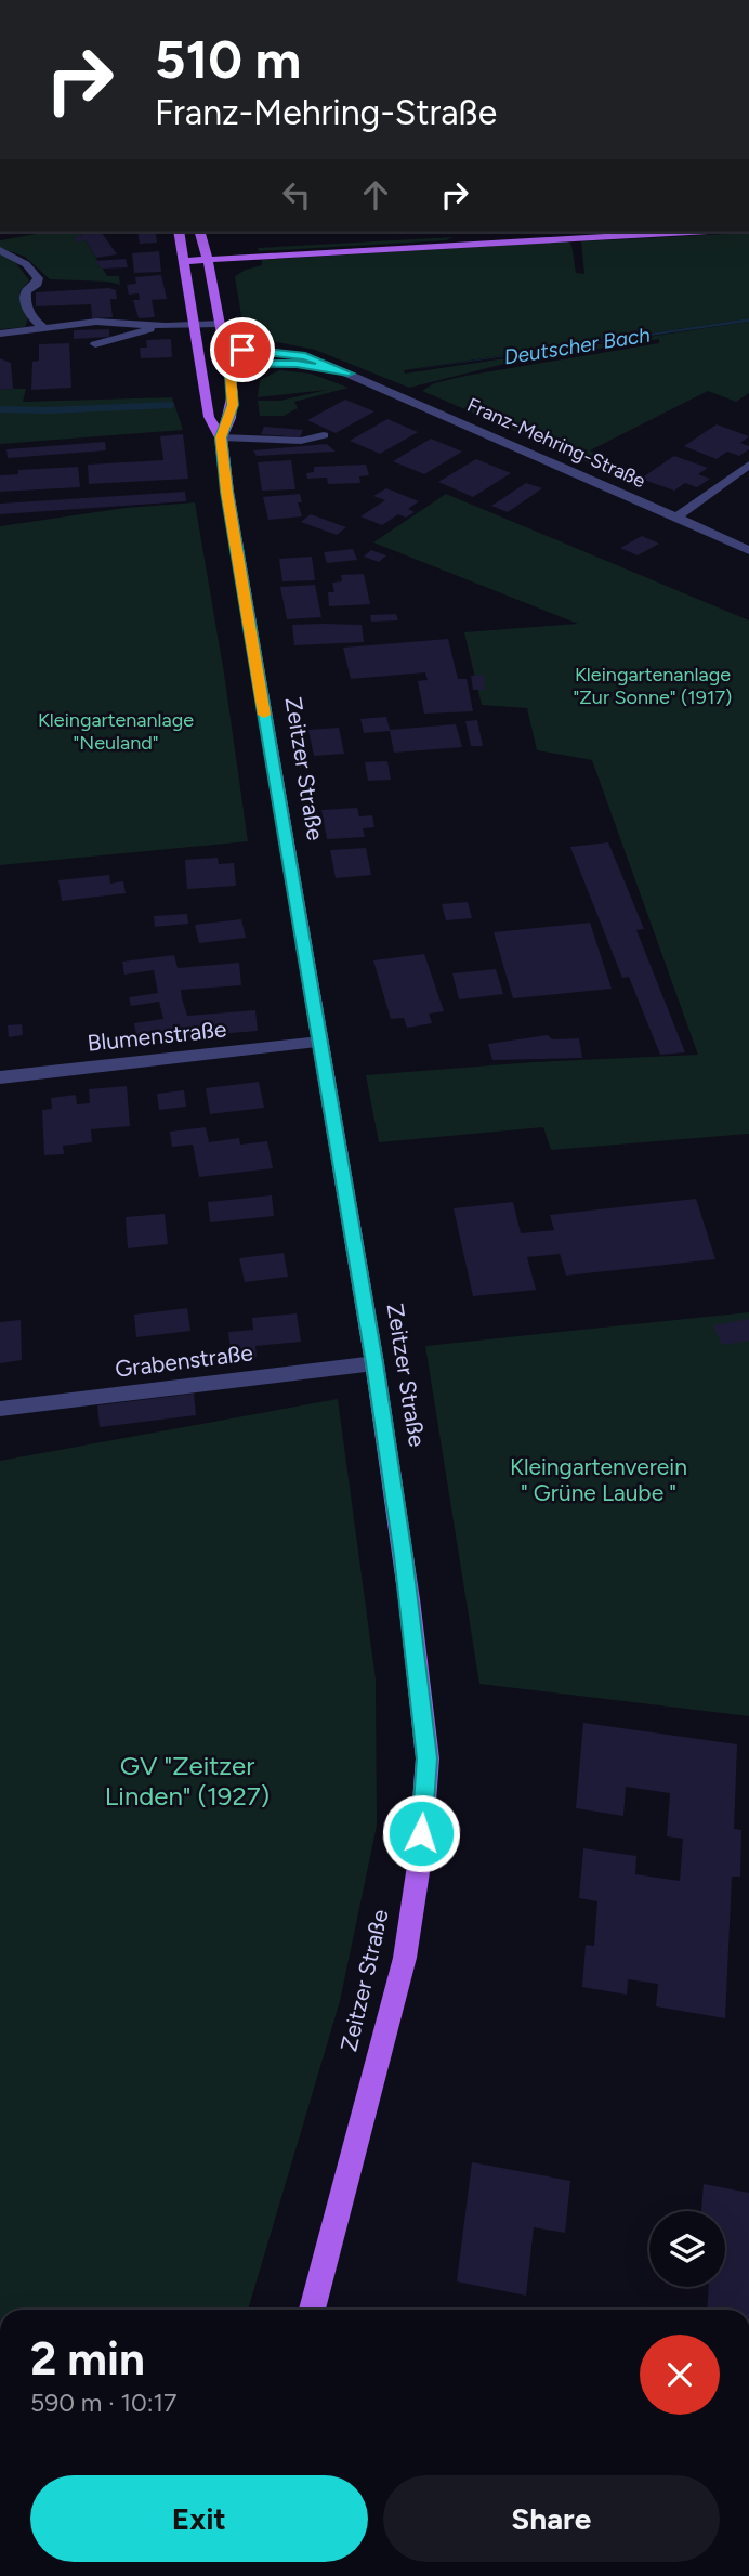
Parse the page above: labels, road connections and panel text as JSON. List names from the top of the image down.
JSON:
{
  "streets": {
    "main road": ["Franz-Mehring-Straße", "Zeitzer Straße"],
    "street": ["Blumenstraße", "Grabenstraße"]
  },
  "crossings": [
    ["Franz-Mehring-Straße", "Zeitzer Straße"],
    ["Zeitzer Straße", "Blumenstraße"],
    ["Zeitzer Straße", "Grabenstraße"]
  ],
  "water": ["Deutscher Bach"],
  "parks": [
    "Kleingartenanlage \"Zur Sonne\" (1917)",
    "Kleingartenanlage \"Neuland\"",
    "Kleingartenverein \" Grüne Laube \"",
    "GV \"Zeitzer Linden\" (1927)"
  ],
  "page": {
    "turn": ["510 m", "Franz-Mehring-Straße"],
    "heading": ["2 min", "590 m · 10:17"],
    "buttons": ["Exit", "Share"]
  }
}
